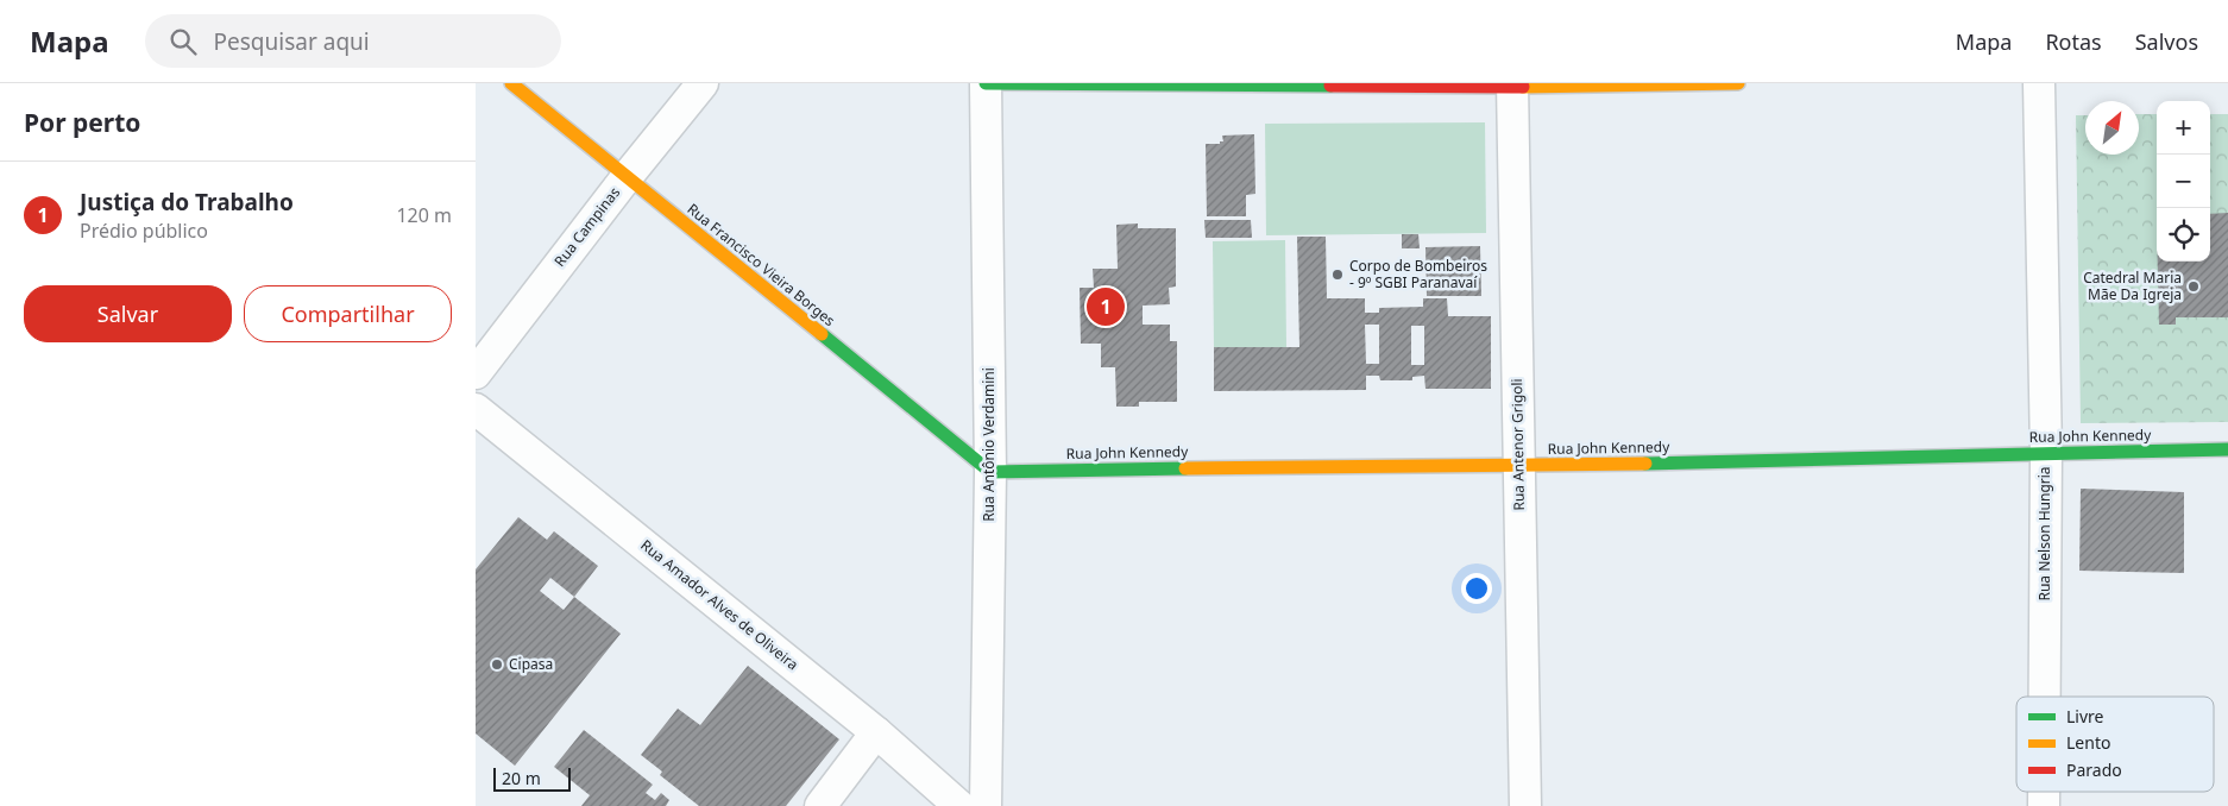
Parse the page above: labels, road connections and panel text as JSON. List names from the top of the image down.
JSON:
{
  "streets": {
    "street": [
      "Rua Campinas",
      "Rua Francisco Vieira Borges",
      "Rua John Kennedy",
      "Rua Antônio Verdamini",
      "Rua Antenor Grigoli",
      "Rua Nelson Hungria",
      "Rua Amador Alves de Oliveira"
    ]
  },
  "crossings": [
    ["Rua Campinas", "Rua Francisco Vieira Borges"],
    ["Rua Francisco Vieira Borges", "Rua John Kennedy"],
    ["Rua Francisco Vieira Borges", "Rua Antônio Verdamini"],
    ["Rua John Kennedy", "Rua Antônio Verdamini"],
    ["Rua John Kennedy", "Rua Antenor Grigoli"],
    ["Rua John Kennedy", "Rua Nelson Hungria"]
  ],
  "places": ["Corpo de Bombeiros - 9º SGBI Paranavaí", "Catedral Maria Mãe Da Igreja", "Cipasa"],
  "legend": ["Livre", "Lento", "Parado"],
  "scale_bar": "20 m",
  "north": "top right",
  "page": {
    "header": "Mapa",
    "search": "Pesquisar aqui",
    "nav": ["Mapa", "Rotas", "Salvos"],
    "heading": "Por perto",
    "map_buttons": ["+", "−"],
    "list": [
      {
        "mark": "1",
        "name": "Justiça do Trabalho",
        "note": "Prédio público",
        "value": "120 m"
      }
    ],
    "buttons": ["Salvar", "Compartilhar"],
    "pins": "1",
    "scale": "20 m"
  }
}
